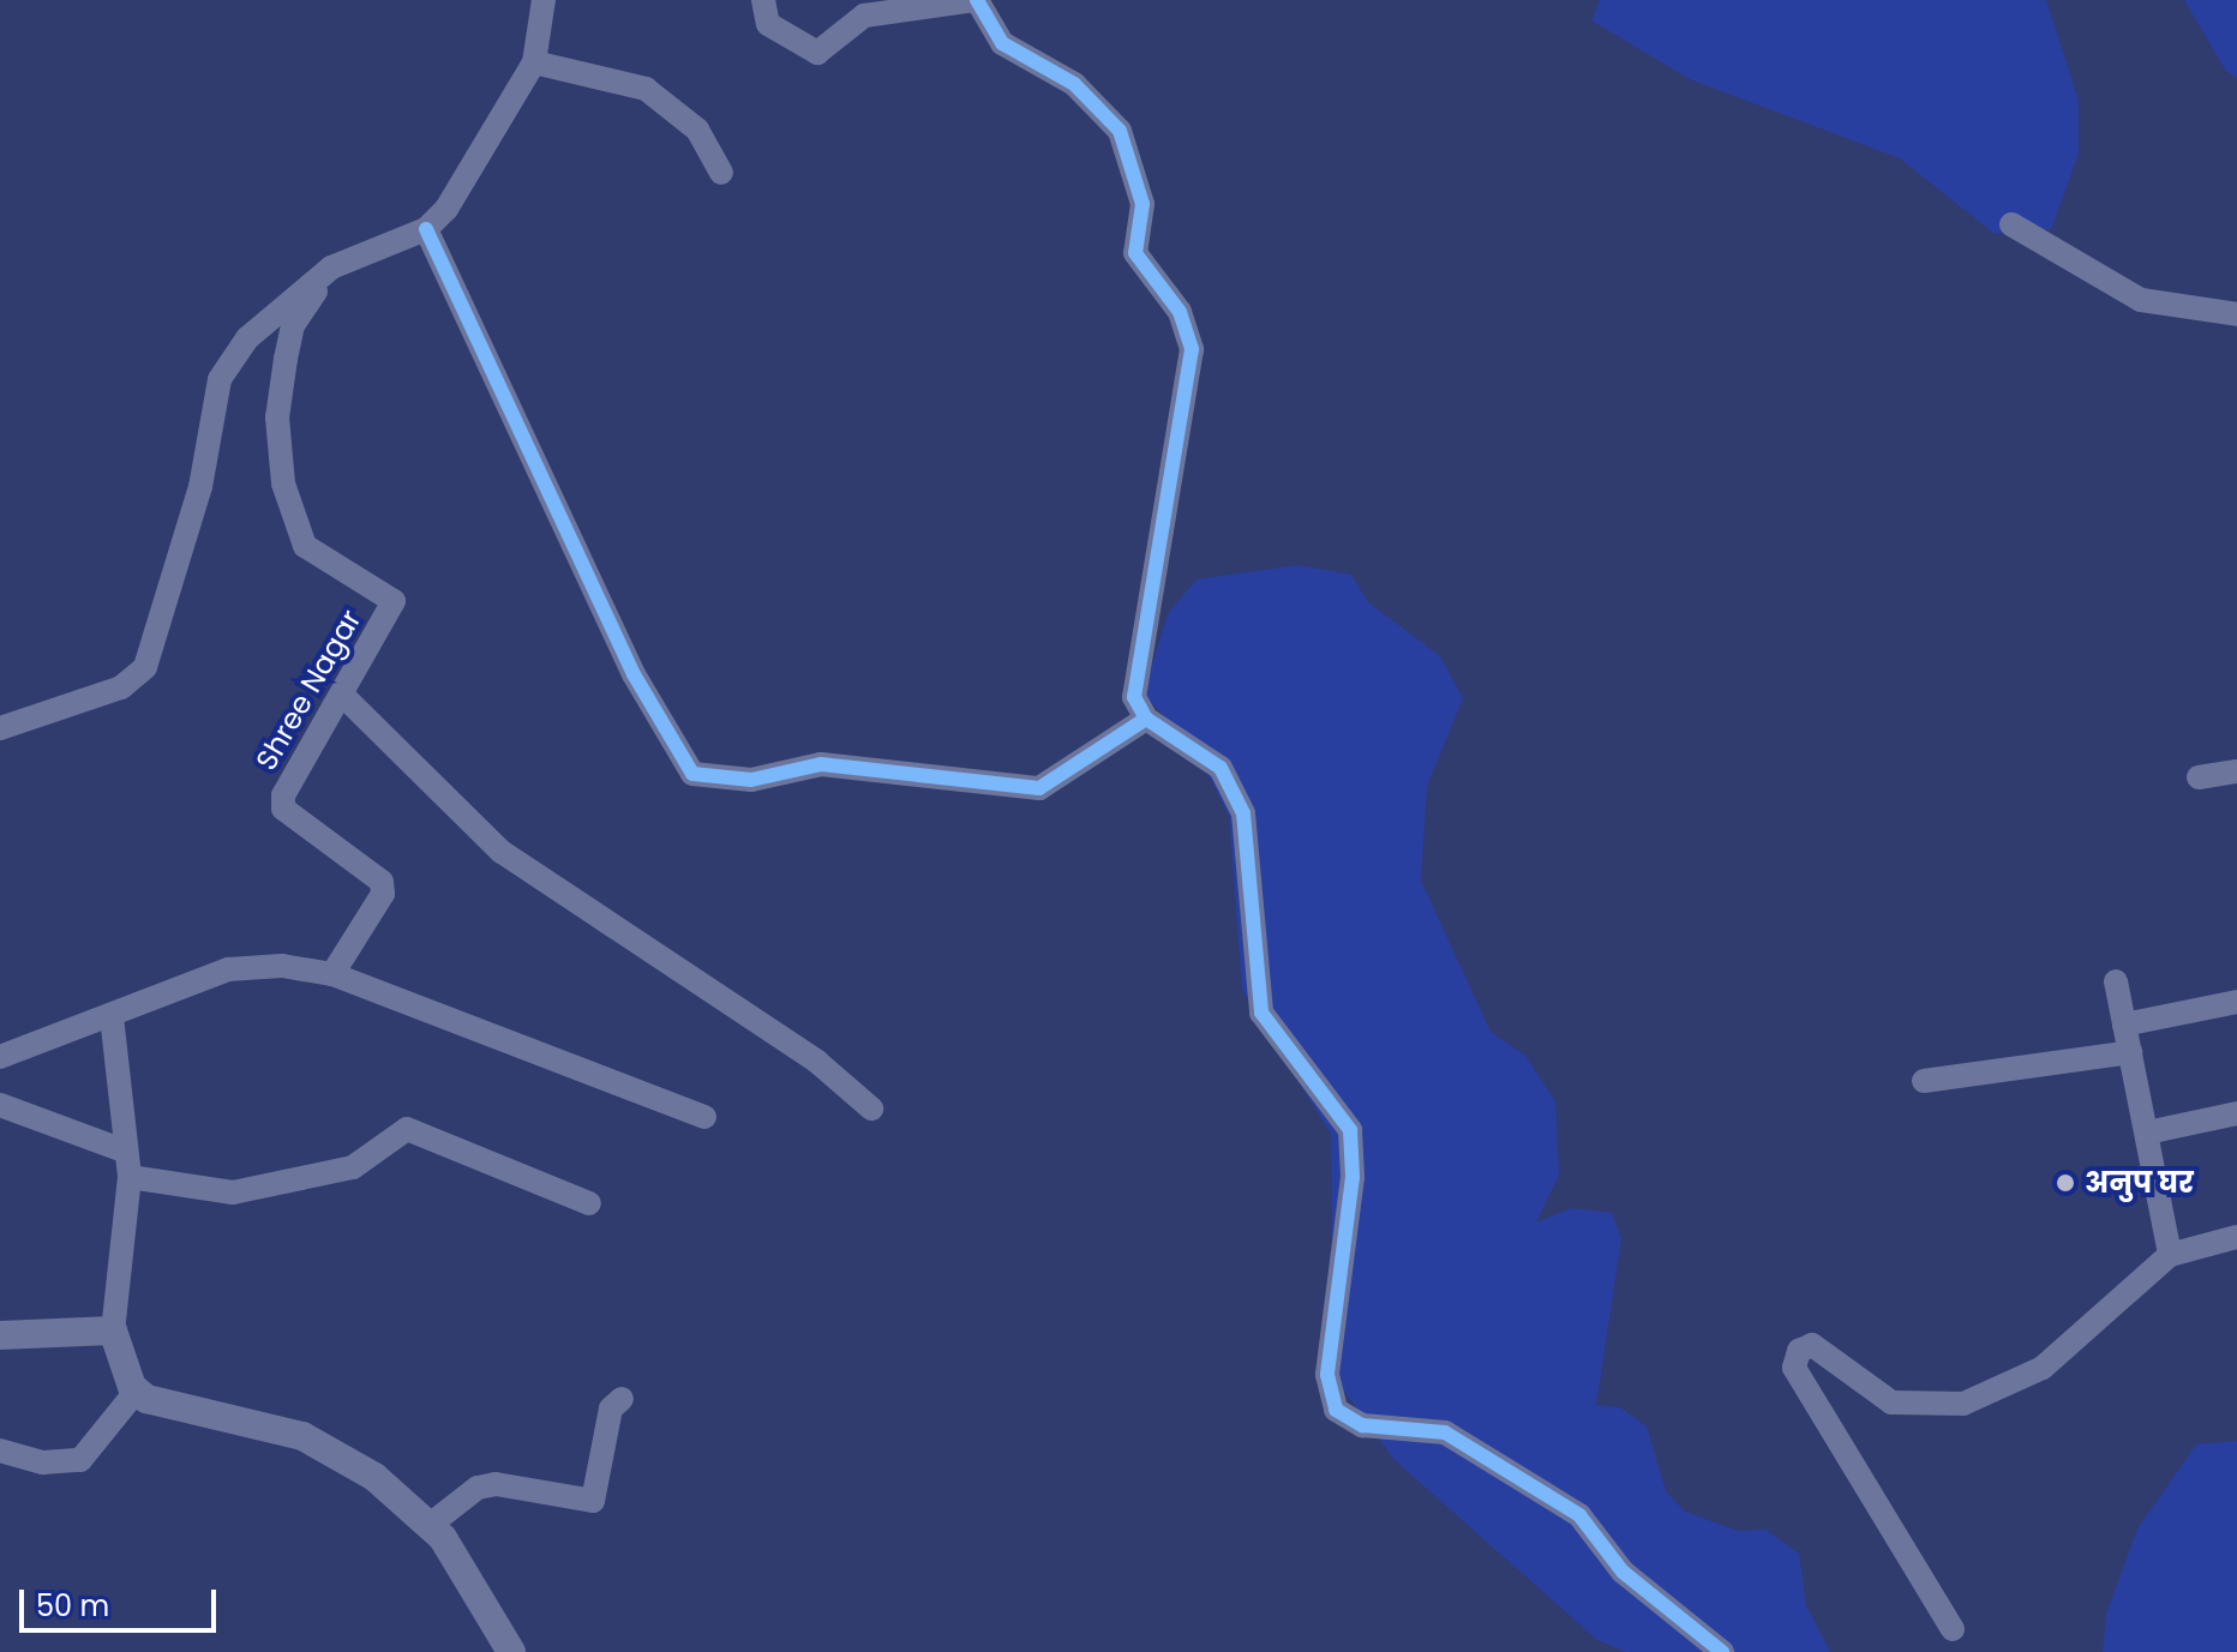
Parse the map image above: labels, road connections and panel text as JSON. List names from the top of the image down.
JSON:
{
  "streets": {
    "street": ["Shree Nagar"]
  },
  "places": ["अनुप घर"],
  "scale_bar": "50 m"
}
